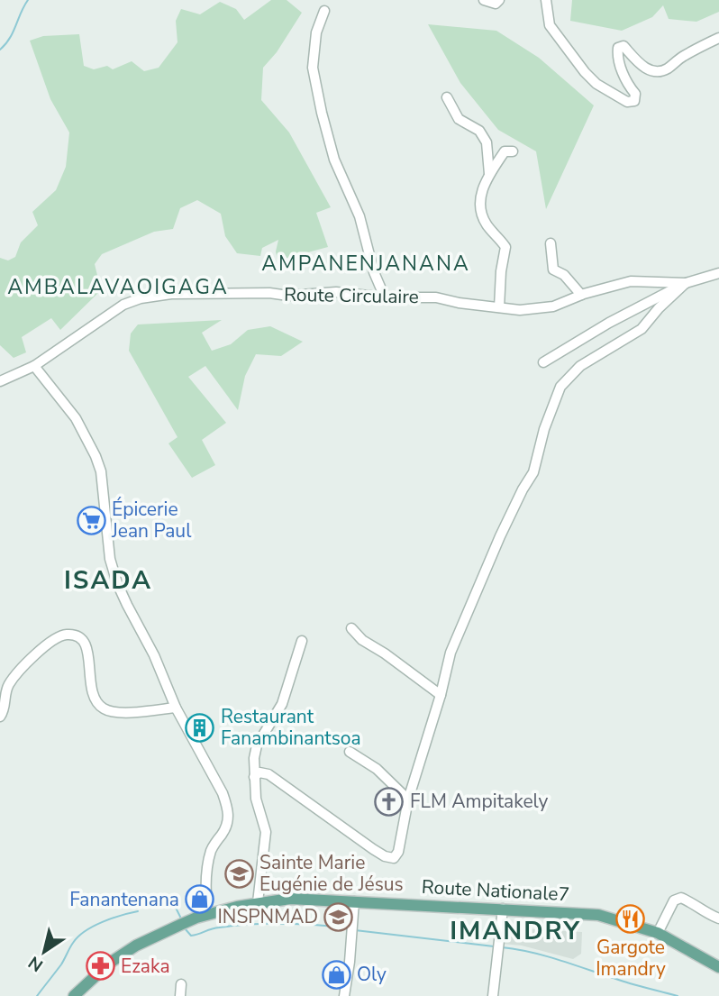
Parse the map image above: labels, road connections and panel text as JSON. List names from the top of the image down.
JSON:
{
  "streets": {
    "main road": ["Route Nationale7"],
    "street": ["Route Circulaire"]
  },
  "districts": [
    "AMPANENJANANA",
    "AMBALAVAOIGAGA",
    "ISADA",
    "IMANDRY"
  ],
  "places": {
    "supermarket": ["Épicerie Jean Paul"],
    "building": ["Restaurant Fanambinantsoa"],
    "church": ["FLM Ampitakely"],
    "school or university": ["Sainte Marie Eugénie de Jésus", "INSPNMAD"],
    "shop": ["Fanantenana", "Oly"],
    "restaurant": ["Gargote Imandry"],
    "pharmacy": ["Ezaka"]
  },
  "north": "bottom left"
}
